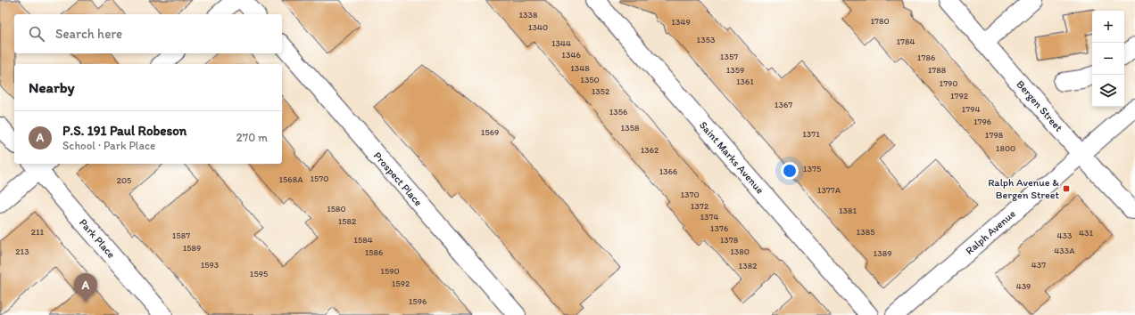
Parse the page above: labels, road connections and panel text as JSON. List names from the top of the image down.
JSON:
{
  "streets": {
    "street": [
      "Bergen Street",
      "Saint Marks Avenue",
      "Prospect Place",
      "Ralph Avenue",
      "Park Place"
    ]
  },
  "crossings": [
    ["Bergen Street", "Ralph Avenue"]
  ],
  "places": {
    "transit": ["Ralph Avenue & Bergen Street"]
  },
  "house_numbers": [
    "1338",
    "1780",
    "1349",
    "1340",
    "1353",
    "1784",
    "1344",
    "1346",
    "1357",
    "1786",
    "1348",
    "1359",
    "1788",
    "1350",
    "1361",
    "1790",
    "1352",
    "1792",
    "1367",
    "1794",
    "1356",
    "1796",
    "1358",
    "1569",
    "1371",
    "1798",
    "1800",
    "1362",
    "1375",
    "1366",
    "1570",
    "1568A",
    "205",
    "1377A",
    "1370",
    "1372",
    "1580",
    "1381",
    "1374",
    "1582",
    "1376",
    "211",
    "1385",
    "431",
    "1587",
    "433",
    "1584",
    "1378",
    "1589",
    "433A",
    "213",
    "1380",
    "1586",
    "1389",
    "1593",
    "437",
    "1382",
    "1590",
    "1595",
    "1592",
    "439",
    "1596"
  ],
  "page": {
    "map_buttons": ["+", "−"],
    "search": "Search here",
    "heading": "Nearby",
    "list": [
      {
        "mark": "A",
        "name": "P.S. 191 Paul Robeson",
        "note": "School · Park Place",
        "value": "270 m"
      }
    ],
    "pins": "A"
  }
}
